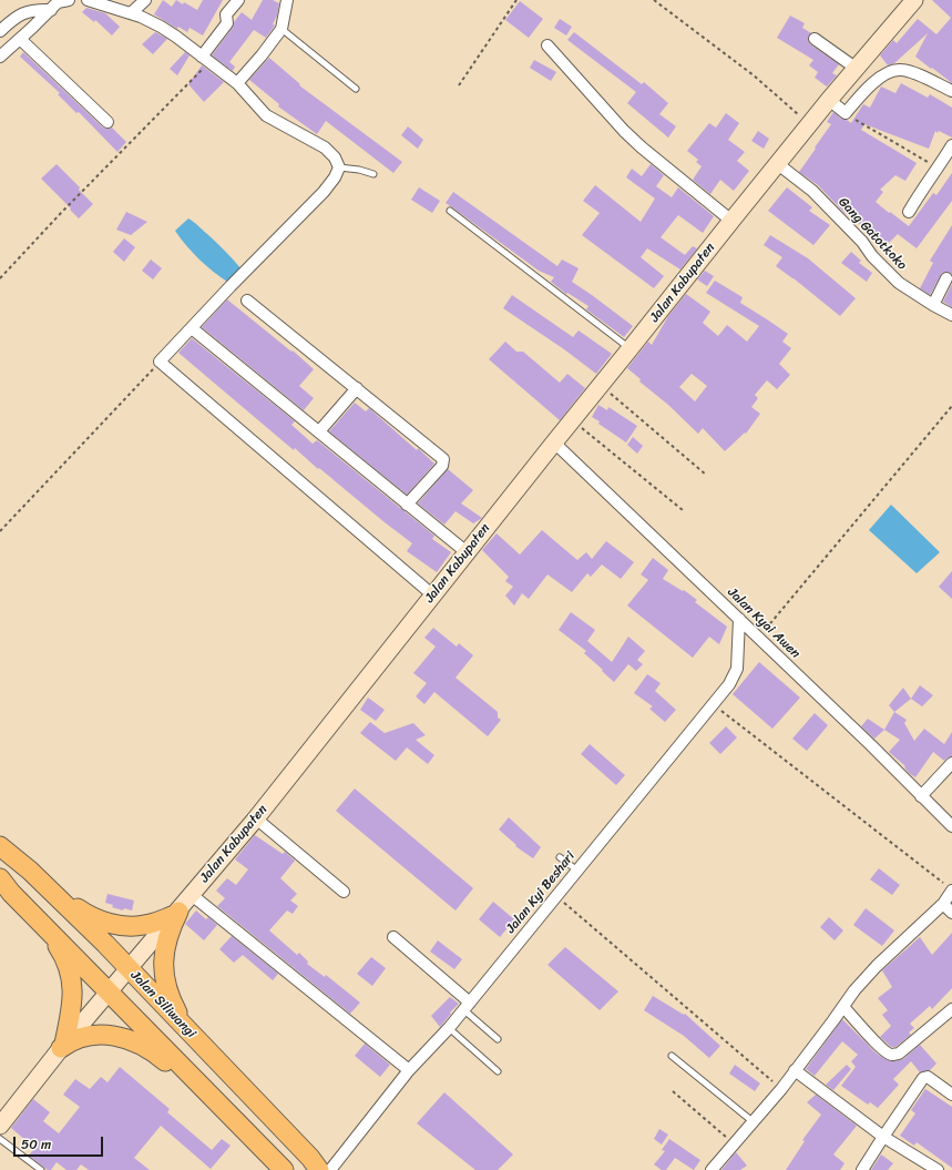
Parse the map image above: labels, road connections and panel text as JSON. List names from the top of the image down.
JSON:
{
  "streets": {
    "highway": ["Jalan Siliwangi"],
    "main road": ["Jalan Kabupaten"],
    "street": ["Gang Gatotkoko", "Jalan Kyai Awen", "Jalan Kyi Beshari"]
  },
  "crossings": [
    ["Gang Gatotkoko", "Jalan Kabupaten"],
    ["Jalan Kabupaten", "Jalan Kyai Awen"],
    ["Jalan Kabupaten", "Jalan Siliwangi"],
    ["Jalan Kyai Awen", "Jalan Kyi Beshari"]
  ],
  "scale_bar": "50 m"
}
